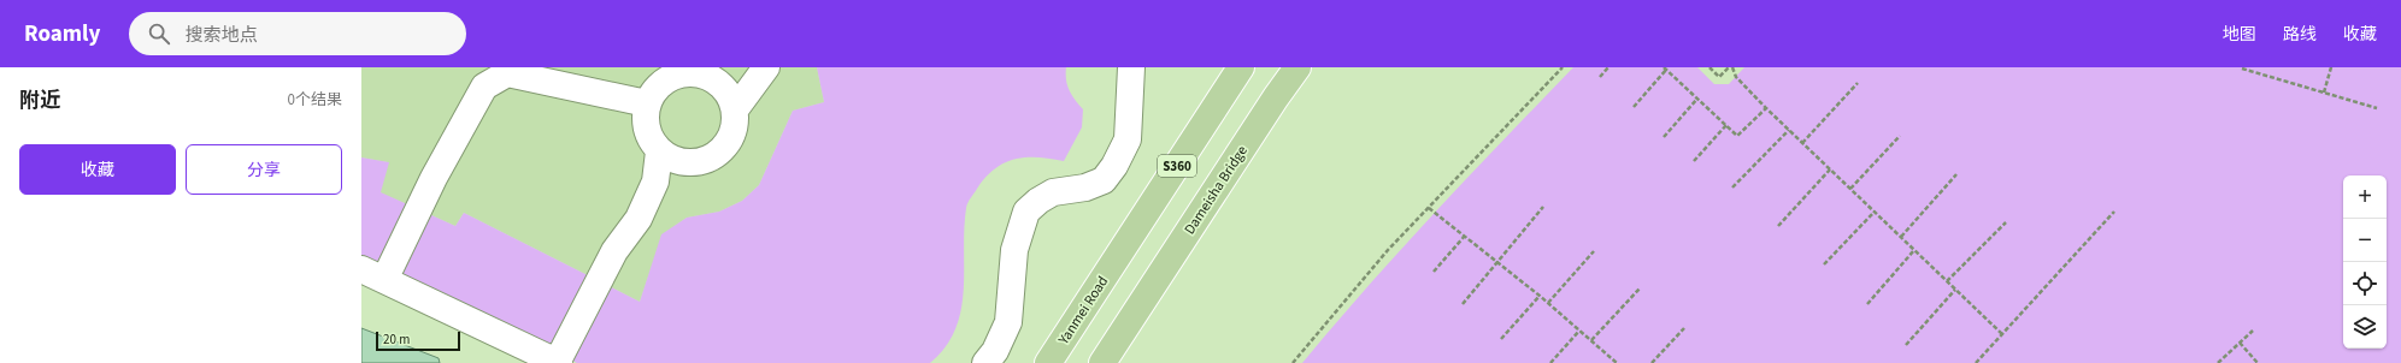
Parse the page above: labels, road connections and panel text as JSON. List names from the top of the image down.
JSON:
{
  "streets": {
    "main road": ["S360", "Dameisha Bridge", "Yanmei Road"]
  },
  "scale_bar": "20 m",
  "page": {
    "header": "Roamly",
    "search": "搜索地点",
    "nav": ["地图", "路线", "收藏"],
    "heading": ["附近", "0个结果"],
    "buttons": ["收藏", "分享"],
    "map_buttons": ["+", "−"],
    "scale": "20 m"
  }
}
